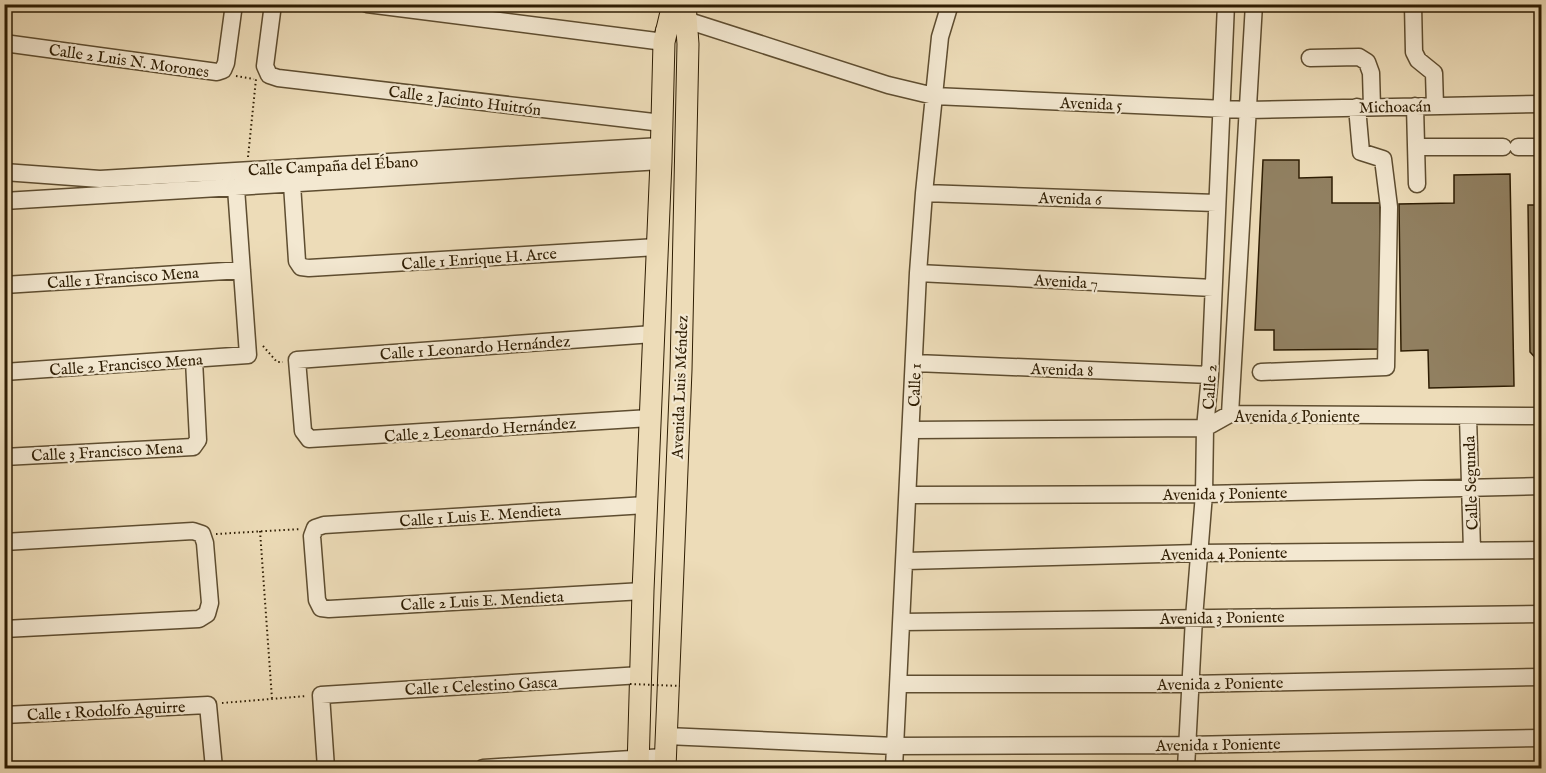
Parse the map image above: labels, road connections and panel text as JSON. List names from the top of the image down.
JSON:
{
  "streets": {
    "main road": ["Avenida Luis Méndez"],
    "street": [
      "Calle 2 Luis N. Morones",
      "Calle 2 Jacinto Huitrón",
      "Avenida 5",
      "Michoacán",
      "Calle Campaña del Ébano",
      "Avenida 6",
      "Calle 1 Enrique H. Arce",
      "Calle 1 Francisco Mena",
      "Avenida 7",
      "Calle 1 Leonardo Hernández",
      "Calle 2 Francisco Mena",
      "Avenida 8",
      "Calle 1",
      "Calle 2",
      "Avenida 6 Poniente",
      "Calle 2 Leonardo Hernández",
      "Calle 3 Francisco Mena",
      "Calle Segunda",
      "Avenida 5 Poniente",
      "Calle 1 Luis E. Mendieta",
      "Avenida 4 Poniente",
      "Calle 2 Luis E. Mendieta",
      "Avenida 3 Poniente",
      "Avenida 2 Poniente",
      "Calle 1 Celestino Gasca",
      "Calle 1 Rodolfo Aguirre",
      "Avenida 1 Poniente"
    ]
  },
  "crossings": [
    ["Calle 2 Jacinto Huitrón", "Avenida Luis Méndez"],
    ["Avenida 5", "Michoacán"],
    ["Avenida 5", "Calle 1"],
    ["Avenida 5", "Avenida Luis Méndez"],
    ["Avenida 5", "Calle 2"],
    ["Michoacán", "Calle 2"],
    ["Calle Campaña del Ébano", "Calle 1 Enrique H. Arce"],
    ["Calle Campaña del Ébano", "Avenida Luis Méndez"],
    ["Avenida 6", "Calle 1"],
    ["Avenida 6", "Calle 2"],
    ["Calle 1 Enrique H. Arce", "Avenida Luis Méndez"],
    ["Avenida 7", "Calle 1"],
    ["Avenida 7", "Calle 2"],
    ["Calle 1 Leonardo Hernández", "Avenida Luis Méndez"],
    ["Calle 1 Leonardo Hernández", "Calle 2 Leonardo Hernández"],
    ["Calle 2 Francisco Mena", "Calle 3 Francisco Mena"],
    ["Avenida 8", "Calle 1"],
    ["Avenida 8", "Calle 2"],
    ["Calle 1", "Avenida 6 Poniente"],
    ["Calle 1", "Avenida 5 Poniente"],
    ["Calle 1", "Avenida 4 Poniente"],
    ["Calle 1", "Avenida 3 Poniente"],
    ["Calle 1", "Avenida 2 Poniente"],
    ["Calle 1", "Avenida 1 Poniente"],
    ["Avenida Luis Méndez", "Calle 2 Leonardo Hernández"],
    ["Avenida Luis Méndez", "Calle 1 Luis E. Mendieta"],
    ["Avenida Luis Méndez", "Calle 2 Luis E. Mendieta"],
    ["Avenida Luis Méndez", "Calle 1 Celestino Gasca"],
    ["Avenida Luis Méndez", "Avenida 1 Poniente"],
    ["Calle 2", "Avenida 6 Poniente"],
    ["Calle 2", "Avenida 5 Poniente"],
    ["Calle 2", "Avenida 4 Poniente"],
    ["Calle 2", "Avenida 3 Poniente"],
    ["Calle 2", "Avenida 2 Poniente"],
    ["Calle 2", "Avenida 1 Poniente"],
    ["Avenida 6 Poniente", "Calle Segunda"],
    ["Calle Segunda", "Avenida 5 Poniente"],
    ["Calle Segunda", "Avenida 4 Poniente"],
    ["Calle 1 Luis E. Mendieta", "Calle 2 Luis E. Mendieta"]
  ]
}
